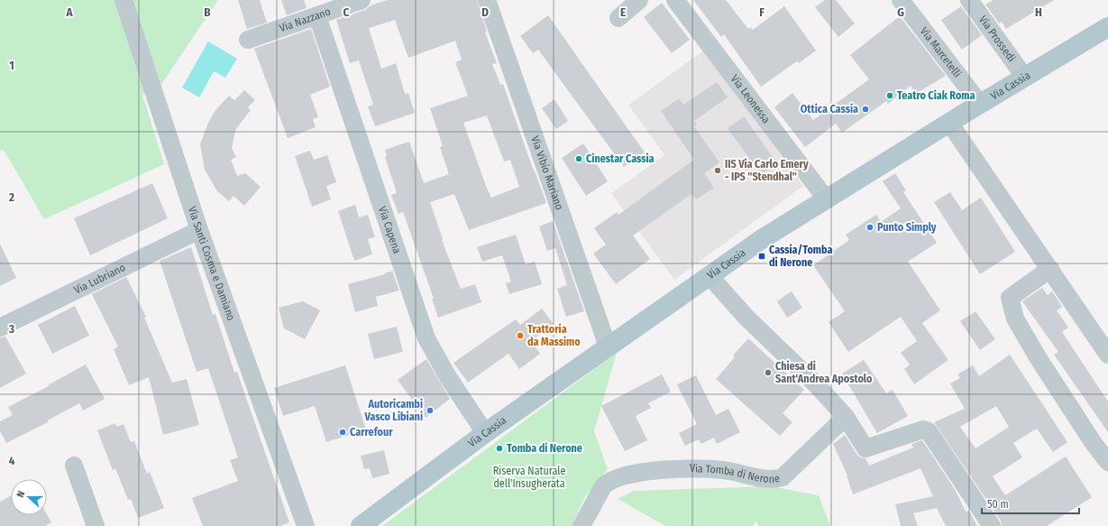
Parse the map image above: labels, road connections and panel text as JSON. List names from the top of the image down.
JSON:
{
  "streets": {
    "main road": ["Via Cassia"],
    "street": [
      "Via Nazzano",
      "Via Prossedi",
      "Via Marcetelli",
      "Via Leonessa",
      "Via Vibio Mariano",
      "Via Capena",
      "Via Santi Cosma e Damiano",
      "Via Lubriano",
      "Via Tomba di Nerone"
    ]
  },
  "crossings": [
    ["Via Nazzano", "Via Capena"],
    ["Via Prossedi", "Via Cassia"],
    ["Via Marcetelli", "Via Cassia"],
    ["Via Cassia", "Via Leonessa"],
    ["Via Cassia", "Via Vibio Mariano"],
    ["Via Cassia", "Via Capena"],
    ["Via Santi Cosma e Damiano", "Via Lubriano"]
  ],
  "parks": ["Riserva Naturale dell'Insugherata"],
  "places": {
    "other": [
      "Teatro Ciak Roma",
      "Ottica Cassia",
      "Cinestar Cassia",
      "IIS Via Carlo Emery - IPS \"Stendhal\"",
      "Punto Simply",
      "Trattoria da Massimo",
      "Chiesa di Sant'Andrea Apostolo",
      "Autoricambi Vasco Libiani",
      "Carrefour",
      "Tomba di Nerone"
    ],
    "transit": ["Cassia/Tomba di Nerone"]
  },
  "scale_bar": "50 m",
  "north": "left",
  "grid": {
    "columns": [
      "A",
      "B",
      "C",
      "D",
      "E",
      "F",
      "G",
      "H"
    ],
    "rows": [
      "1",
      "2",
      "3",
      "4"
    ]
  }
}
